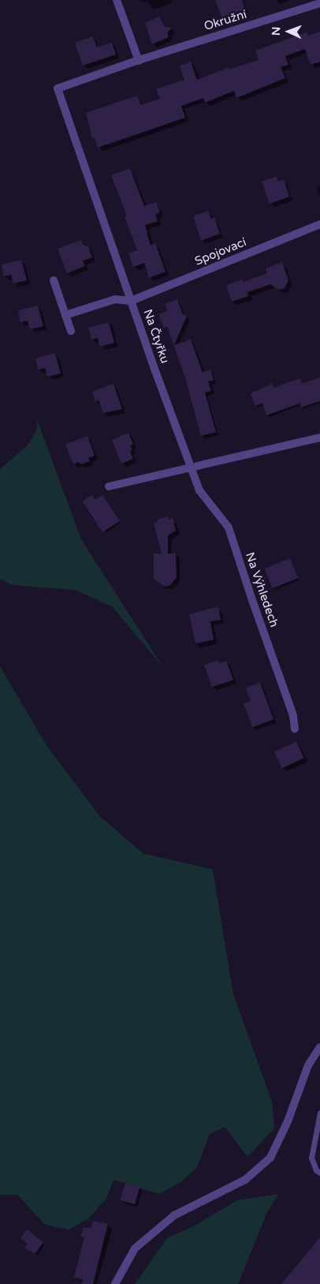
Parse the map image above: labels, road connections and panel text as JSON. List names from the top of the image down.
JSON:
{
  "streets": {
    "street": [
      "Okružní",
      "Spojovací",
      "Na Čtyřku",
      "Na Výhledech"
    ]
  },
  "crossings": [
    ["Okružní", "Na Čtyřku"],
    ["Spojovací", "Na Čtyřku"],
    ["Na Čtyřku", "Na Výhledech"]
  ],
  "north": "left"
}
